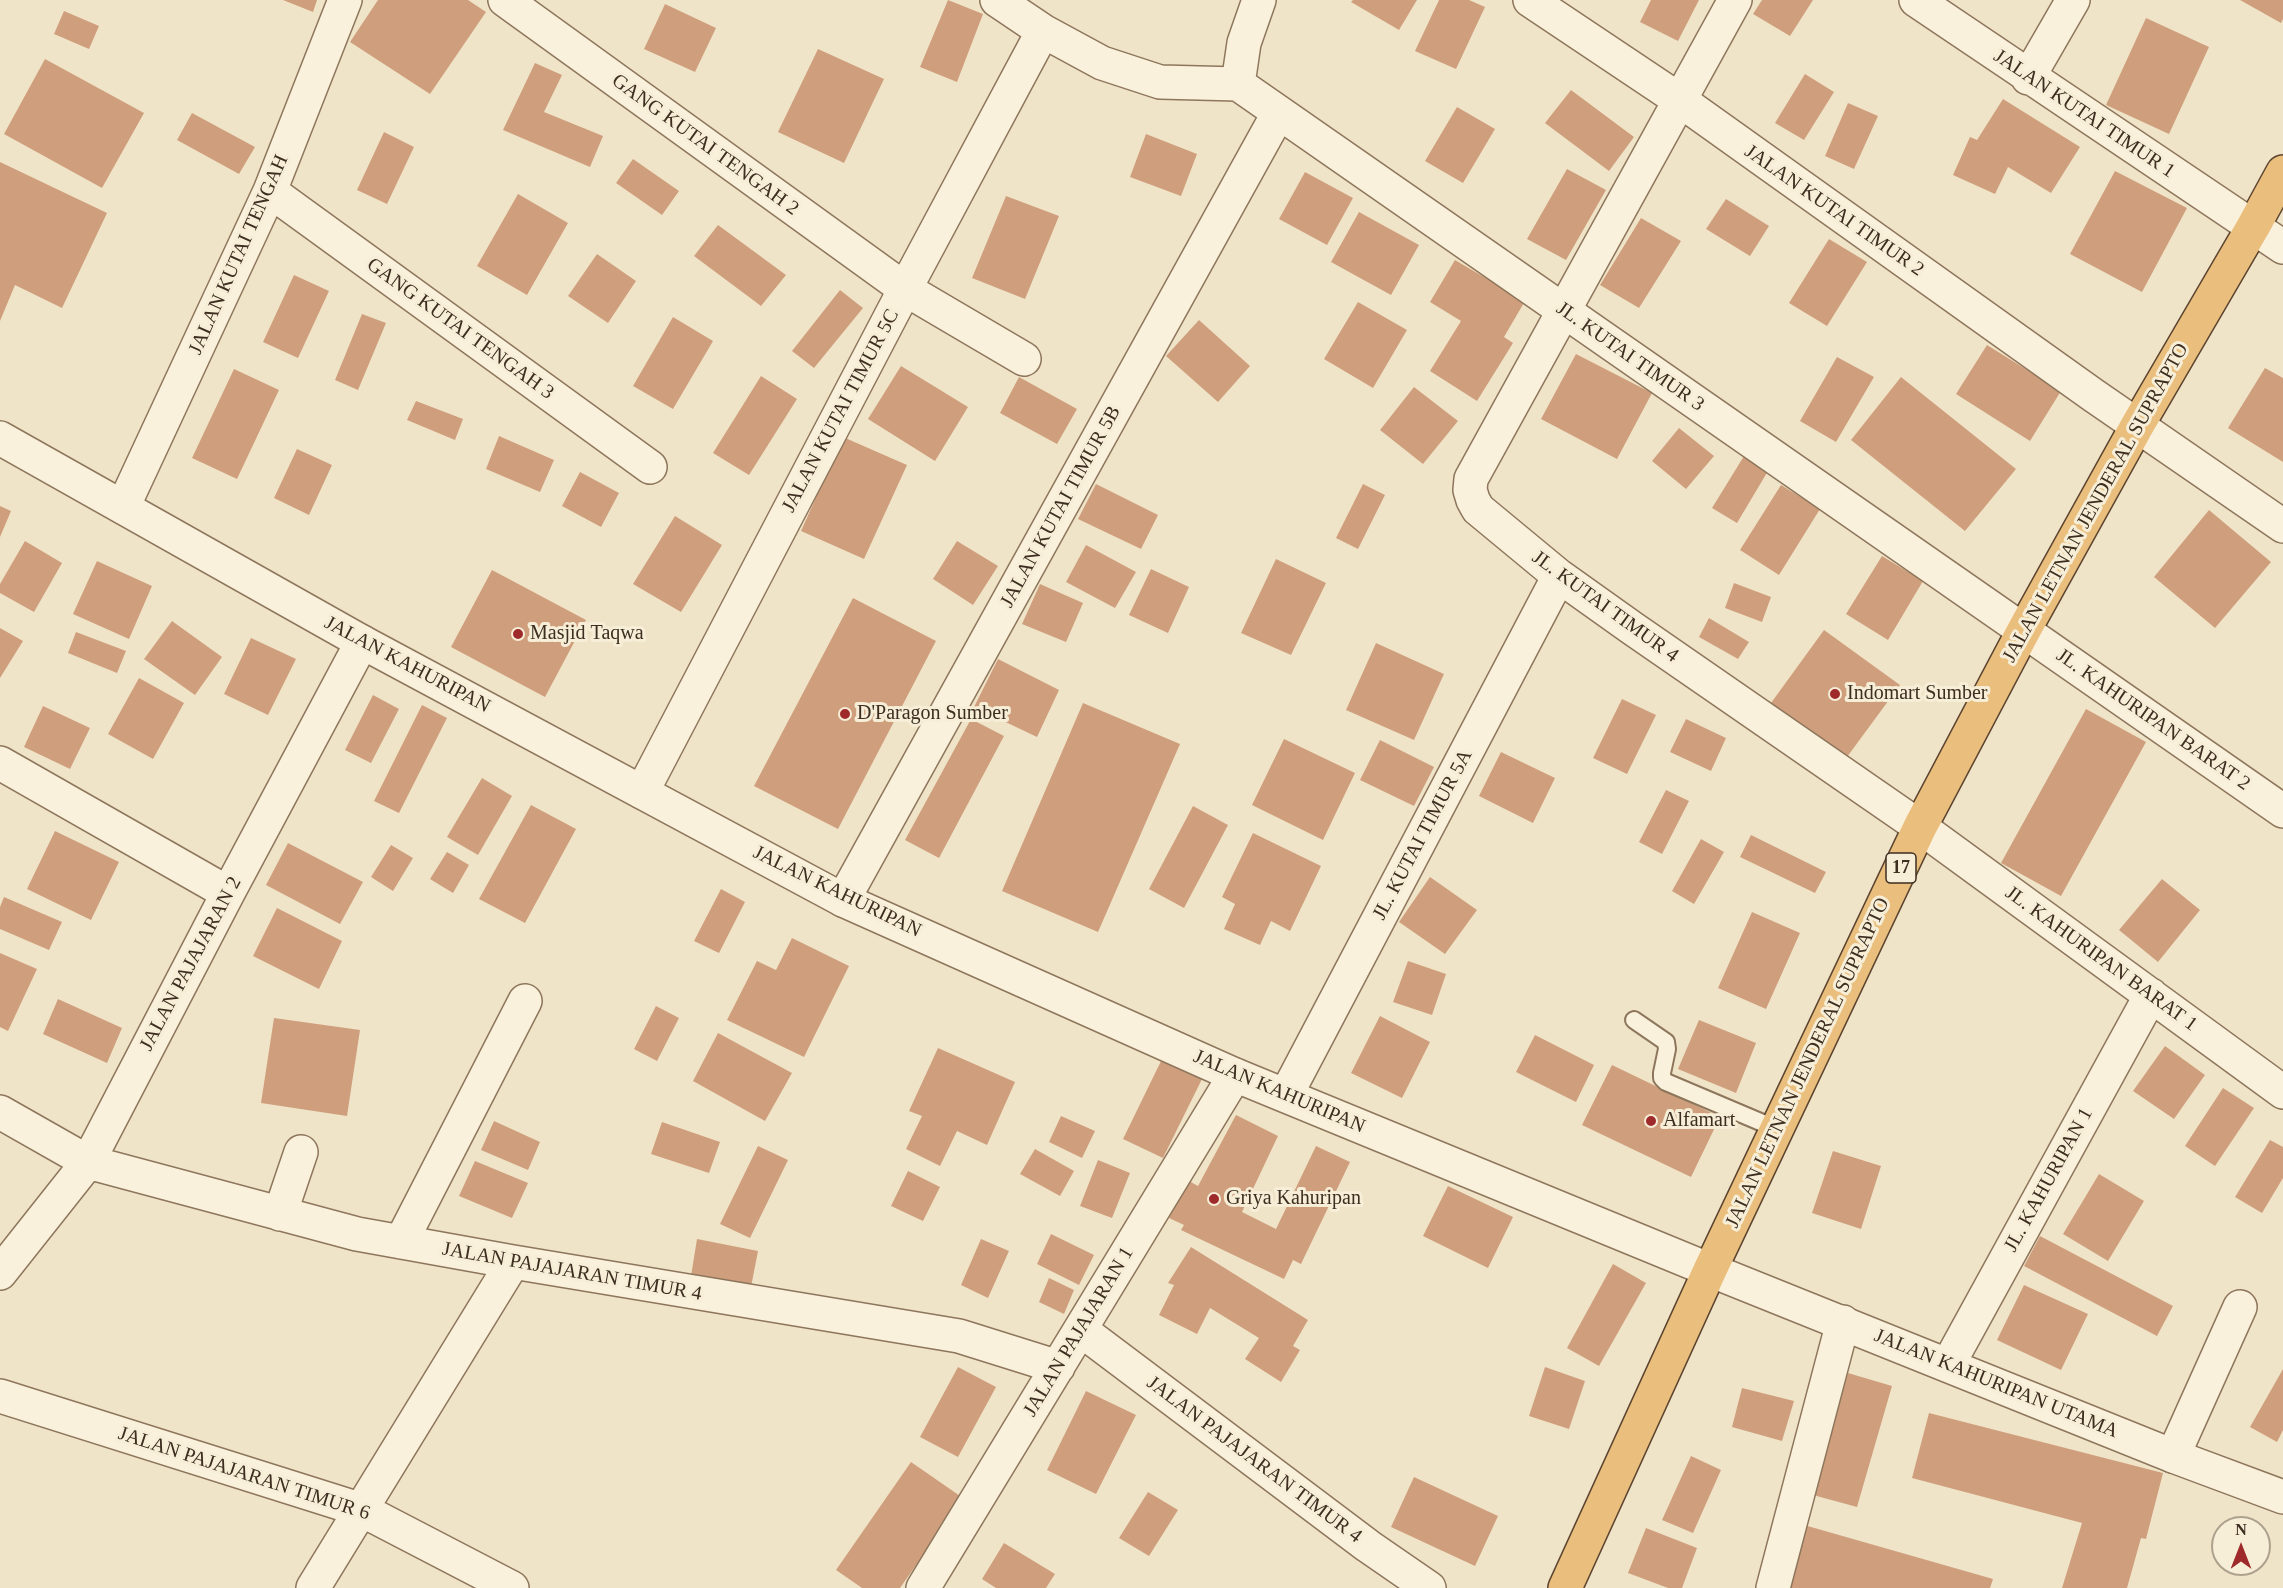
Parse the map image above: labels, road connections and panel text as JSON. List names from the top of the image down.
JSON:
{
  "streets": {
    "highway": ["JALAN LETNAN JENDERAL SUPRAPTO", "17"],
    "street": [
      "JALAN KUTAI TIMUR 1",
      "GANG KUTAI TENGAH 2",
      "JALAN KUTAI TIMUR 2",
      "JALAN KUTAI TENGAH",
      "GANG KUTAI TENGAH 3",
      "JL. KUTAI TIMUR 3",
      "JALAN KUTAI TIMUR 5C",
      "JALAN KUTAI TIMUR 5B",
      "JL. KUTAI TIMUR 4",
      "JALAN KAHURIPAN",
      "JL. KAHURIPAN BARAT 2",
      "JL. KUTAI TIMUR 5A",
      "JL. KAHURIPAN BARAT 1",
      "JALAN PAJAJARAN 2",
      "JL. KAHURIPAN 1",
      "JALAN PAJAJARAN TIMUR 4",
      "JALAN PAJAJARAN 1",
      "JALAN KAHURIPAN UTAMA",
      "JALAN PAJAJARAN TIMUR 6"
    ]
  },
  "crossings": [
    ["JALAN KUTAI TIMUR 1", "JALAN LETNAN JENDERAL SUPRAPTO"],
    ["GANG KUTAI TENGAH 2", "JALAN KUTAI TIMUR 5C"],
    ["JALAN KUTAI TIMUR 2", "JALAN LETNAN JENDERAL SUPRAPTO"],
    ["JALAN KUTAI TENGAH", "GANG KUTAI TENGAH 3"],
    ["JALAN KUTAI TENGAH", "JALAN KAHURIPAN"],
    ["JL. KUTAI TIMUR 3", "JALAN LETNAN JENDERAL SUPRAPTO"],
    ["JL. KUTAI TIMUR 3", "JALAN KUTAI TIMUR 5B"],
    ["JL. KUTAI TIMUR 3", "JL. KUTAI TIMUR 4"],
    ["JL. KUTAI TIMUR 3", "JL. KAHURIPAN BARAT 2"],
    ["JALAN KUTAI TIMUR 5C", "JALAN KAHURIPAN"],
    ["JALAN LETNAN JENDERAL SUPRAPTO", "JL. KUTAI TIMUR 4"],
    ["JALAN LETNAN JENDERAL SUPRAPTO", "JALAN KAHURIPAN"],
    ["JALAN LETNAN JENDERAL SUPRAPTO", "JL. KAHURIPAN BARAT 2"],
    ["JALAN LETNAN JENDERAL SUPRAPTO", "JL. KAHURIPAN BARAT 1"],
    ["JALAN LETNAN JENDERAL SUPRAPTO", "JALAN KAHURIPAN UTAMA"],
    ["JALAN KUTAI TIMUR 5B", "JALAN KAHURIPAN"],
    ["JL. KUTAI TIMUR 4", "JL. KUTAI TIMUR 5A"],
    ["JL. KUTAI TIMUR 4", "JL. KAHURIPAN BARAT 1"],
    ["JALAN KAHURIPAN", "JL. KUTAI TIMUR 5A"],
    ["JALAN KAHURIPAN", "JALAN PAJAJARAN 2"],
    ["JALAN KAHURIPAN", "JALAN PAJAJARAN 1"],
    ["JALAN KAHURIPAN", "JALAN KAHURIPAN UTAMA"],
    ["JL. KAHURIPAN BARAT 1", "JL. KAHURIPAN 1"],
    ["JALAN PAJAJARAN 2", "JALAN PAJAJARAN TIMUR 4"],
    ["JL. KAHURIPAN 1", "JALAN KAHURIPAN UTAMA"],
    ["JALAN PAJAJARAN TIMUR 4", "JALAN PAJAJARAN 1"]
  ],
  "places": [
    "Masjid Taqwa",
    "Indomart Sumber",
    "D'Paragon Sumber",
    "Alfamart",
    "Griya Kahuripan"
  ],
  "north": "top"
}
